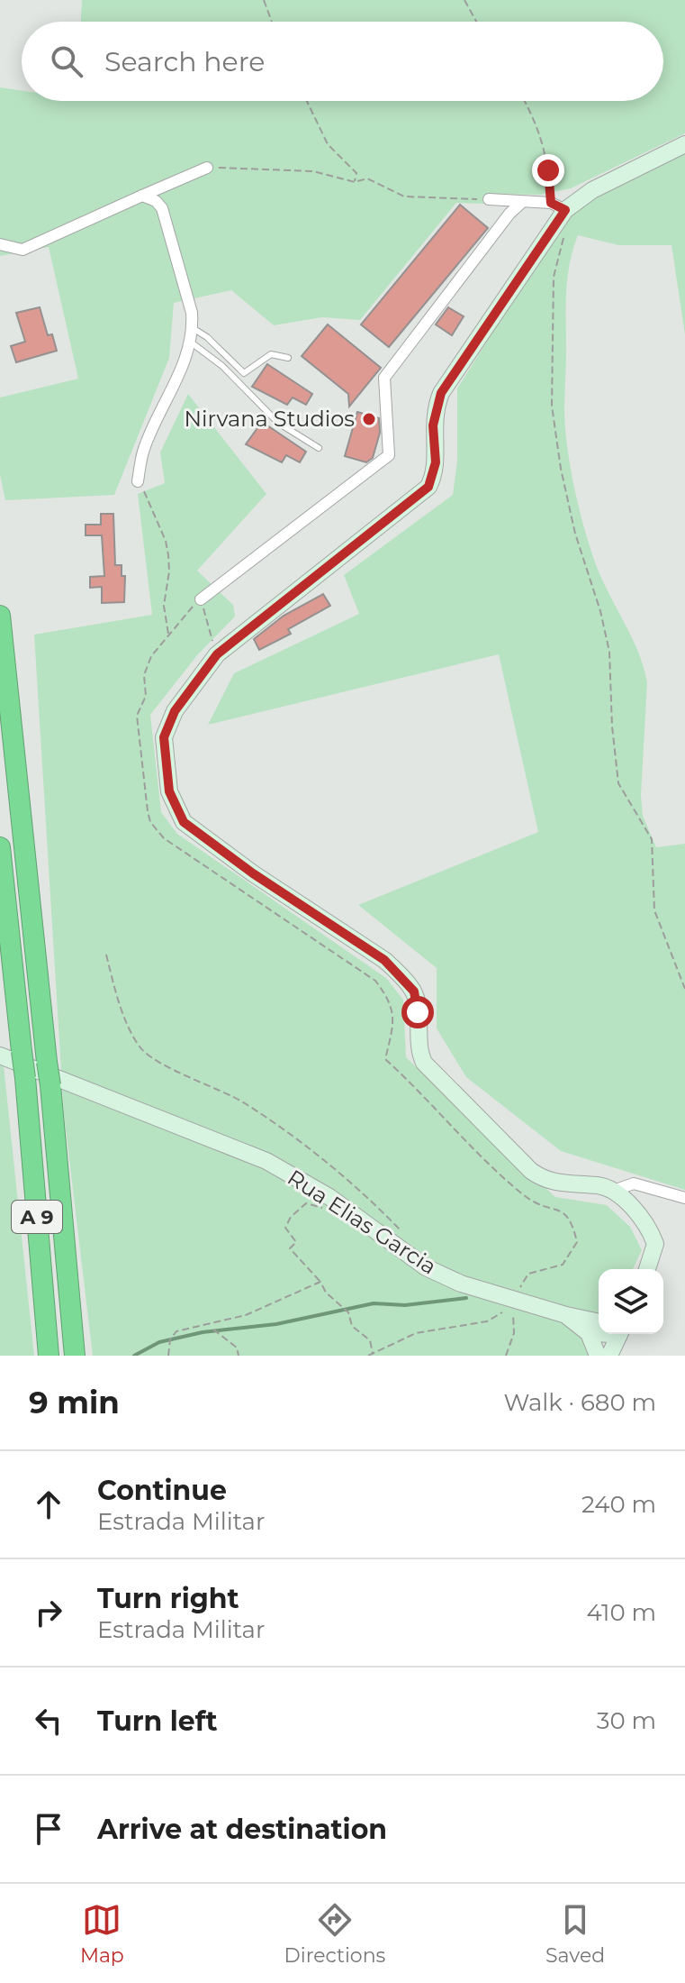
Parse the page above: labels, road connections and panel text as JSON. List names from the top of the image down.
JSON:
{
  "streets": {
    "highway": ["A 9"],
    "street": ["Rua Elias Garcia"]
  },
  "places": ["Nirvana Studios"],
  "page": {
    "search": "Search here",
    "heading": ["9 min", "Walk · 680 m"],
    "list": [
      ["Continue", "Estrada Militar", "240 m"],
      ["Turn right", "Estrada Militar", "410 m"],
      ["Turn left", "30 m"],
      "Arrive at destination"
    ],
    "nav": ["Map", "Directions", "Saved"]
  }
}
